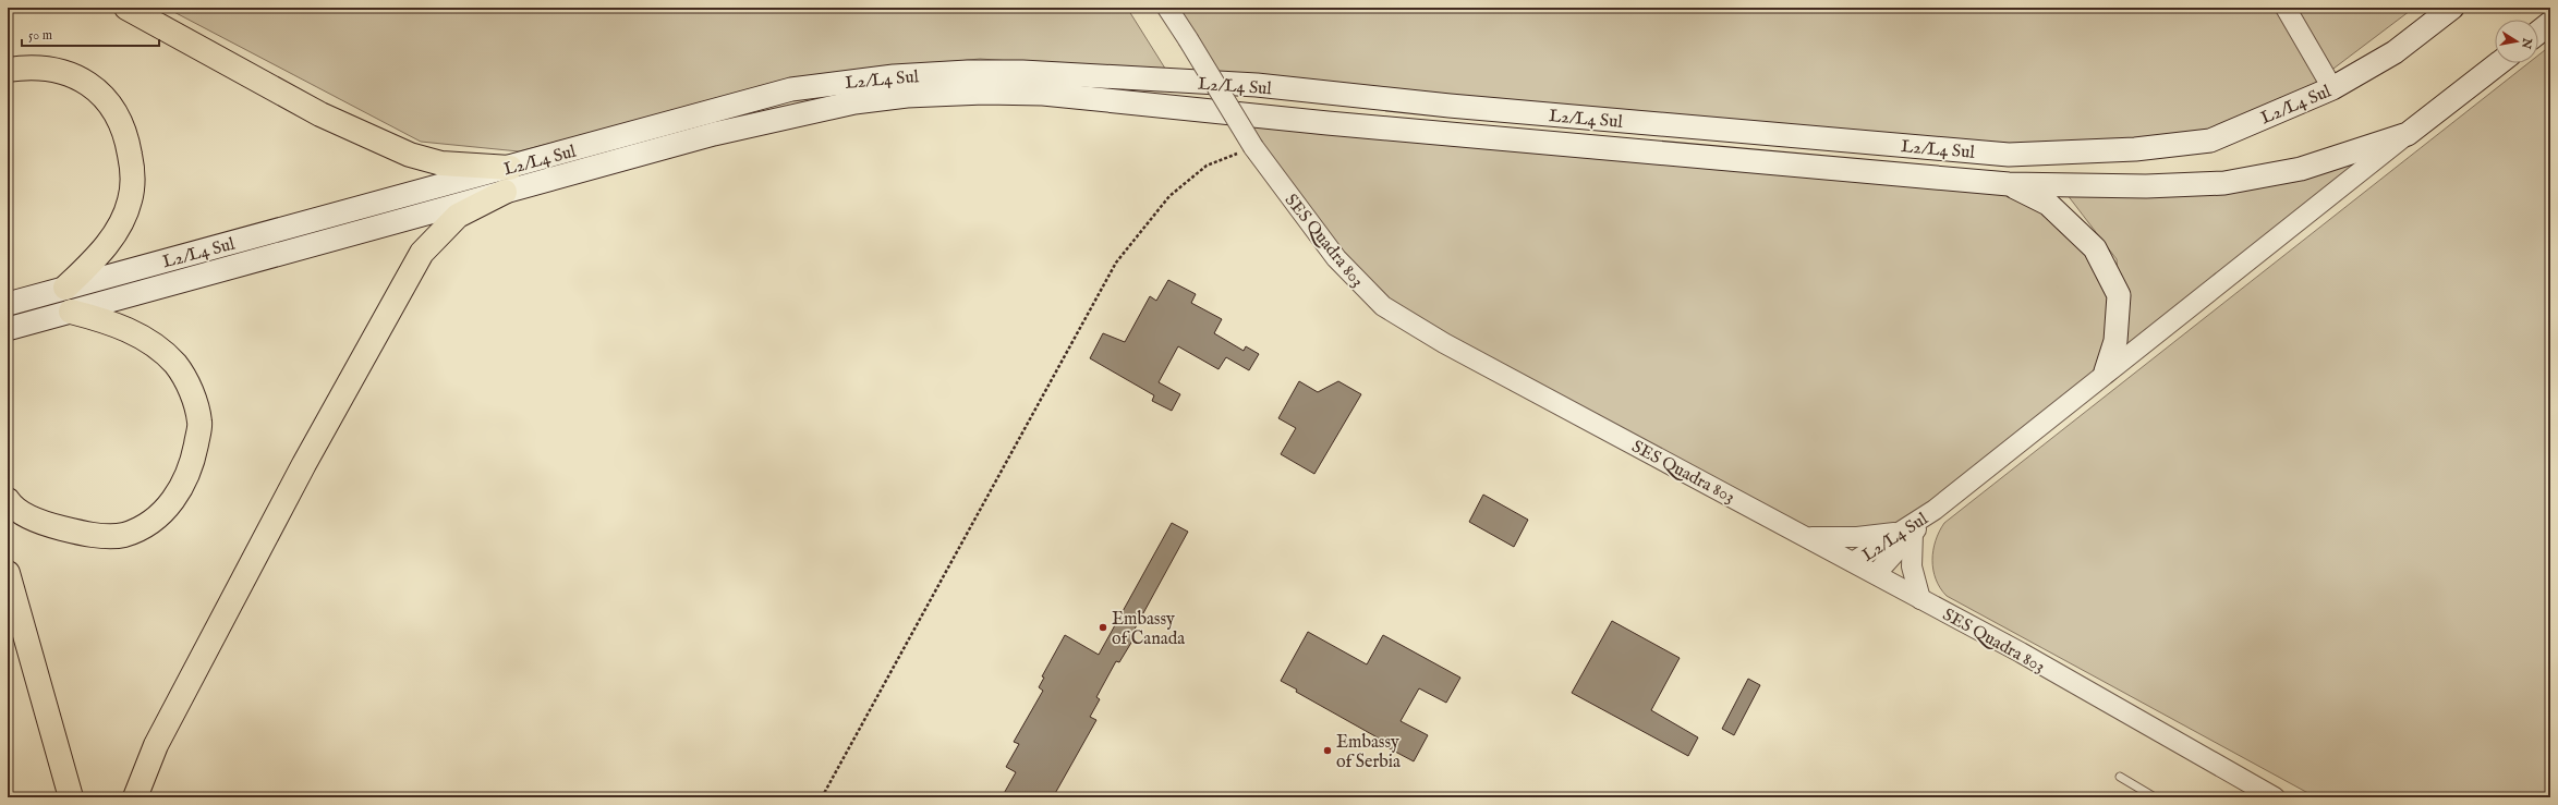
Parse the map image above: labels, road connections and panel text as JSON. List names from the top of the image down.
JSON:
{
  "streets": {
    "main road": ["L2/L4 Sul"],
    "street": ["SES Quadra 803"]
  },
  "crossings": [
    ["L2/L4 Sul", "SES Quadra 803"]
  ],
  "places": ["Embassy of Canada", "Embassy of Serbia"],
  "scale_bar": "50 m",
  "north": "right"
}
